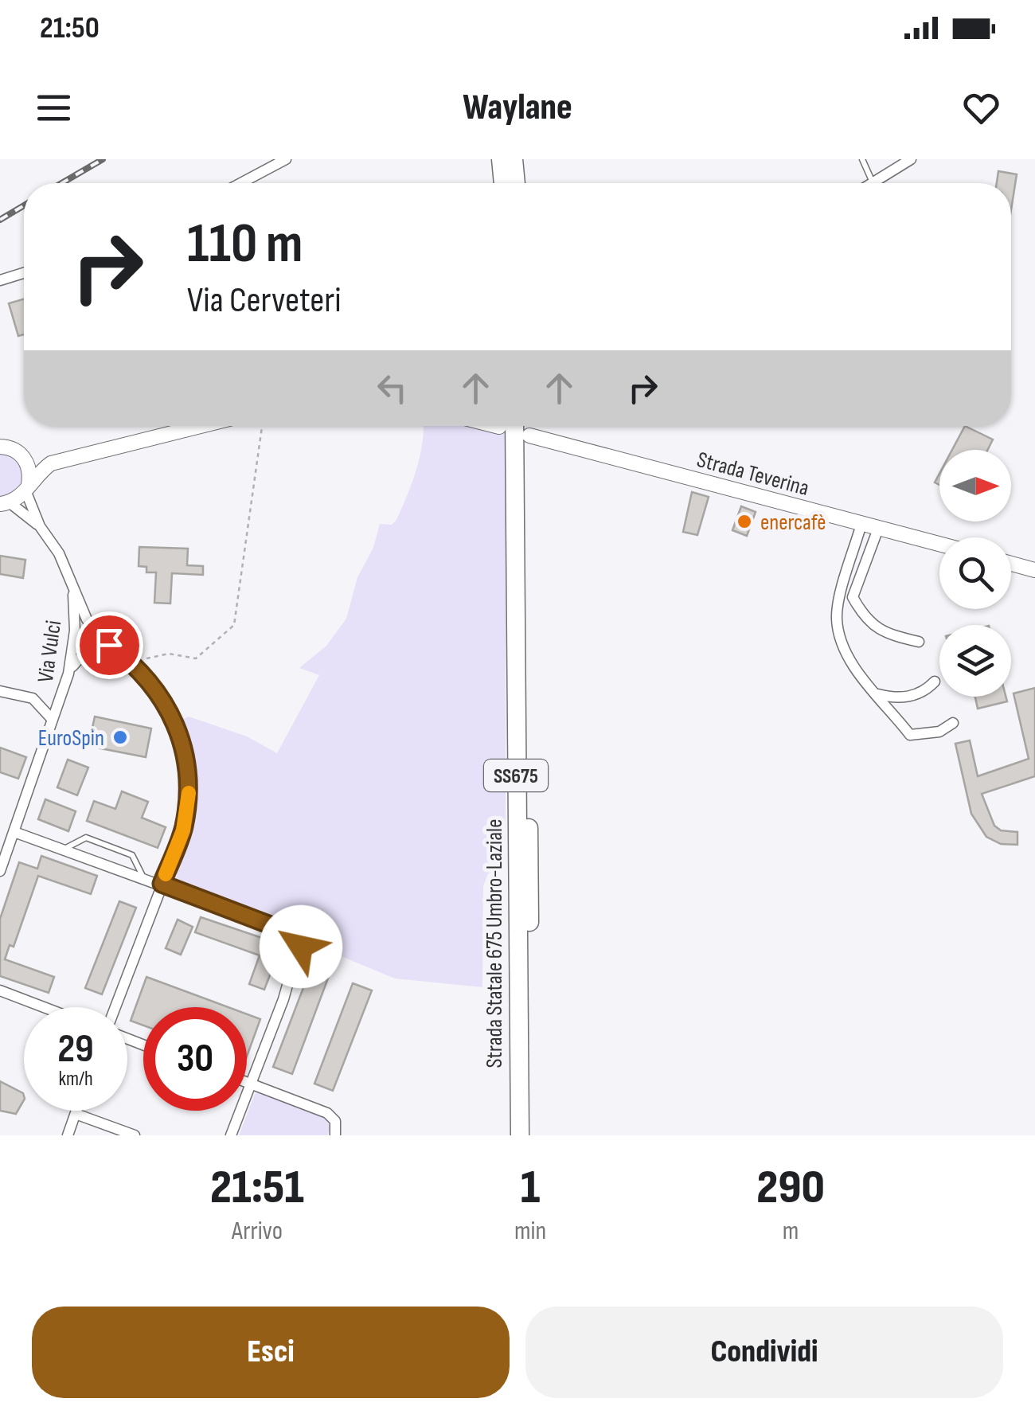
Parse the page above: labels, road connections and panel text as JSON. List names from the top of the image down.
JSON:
{
  "streets": {
    "highway": ["SS675", "Strada Statale 675 Umbro-Laziale"],
    "main road": ["Strada Teverina"],
    "street": ["Via Vulci"]
  },
  "places": ["enercafè", "EuroSpin"],
  "north": "right",
  "page": {
    "status": "21:50",
    "header": "Waylane",
    "turn": ["110 m", "Via Cerveteri"],
    "speed": "29 km/h",
    "limit": "30",
    "eta": [
      "21:51",
      "Arrivo",
      "1",
      "min",
      "290",
      "m"
    ],
    "buttons": ["Esci", "Condividi"]
  }
}
